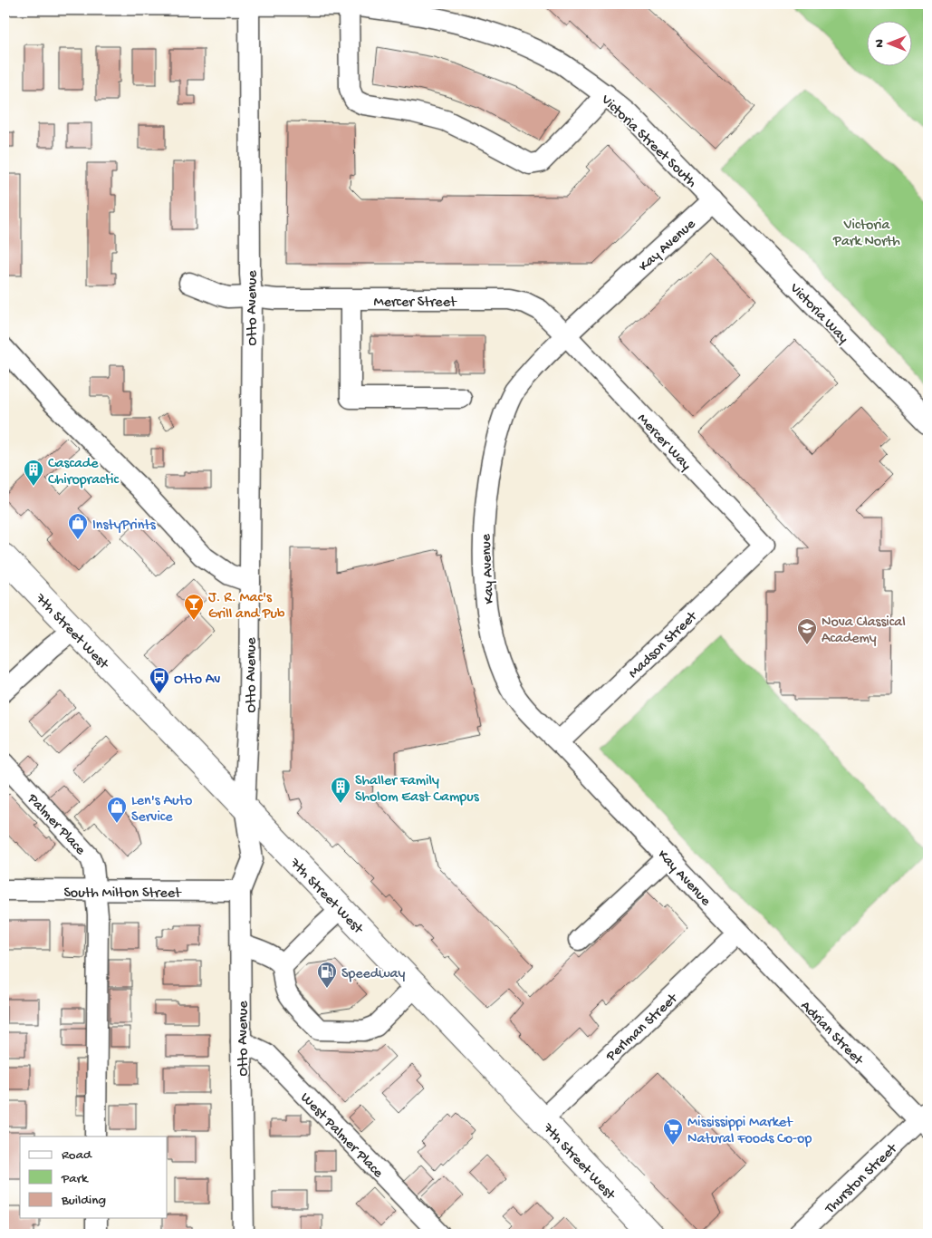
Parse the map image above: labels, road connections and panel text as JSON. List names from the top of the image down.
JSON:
{
  "streets": {
    "main road": ["7th Street West"],
    "street": [
      "Victoria Street South",
      "Kay Avenue",
      "Mercer Street",
      "Otto Avenue",
      "Victoria Way",
      "Mercer Way",
      "Madson Street",
      "Palmer Place",
      "South Milton Street",
      "Perlman Street",
      "Adrian Street",
      "West Palmer Place",
      "Thurston Street"
    ]
  },
  "crossings": [
    ["Victoria Street South", "Kay Avenue"],
    ["Victoria Street South", "Otto Avenue"],
    ["Victoria Street South", "Victoria Way"],
    ["Kay Avenue", "Mercer Street"],
    ["Kay Avenue", "Victoria Way"],
    ["Kay Avenue", "Mercer Way"],
    ["Kay Avenue", "Madson Street"],
    ["Kay Avenue", "Perlman Street"],
    ["Kay Avenue", "Adrian Street"],
    ["Mercer Street", "Otto Avenue"],
    ["Mercer Street", "Mercer Way"],
    ["Otto Avenue", "7th Street West"],
    ["Otto Avenue", "South Milton Street"],
    ["Otto Avenue", "West Palmer Place"],
    ["Mercer Way", "Madson Street"],
    ["7th Street West", "Perlman Street"],
    ["Palmer Place", "South Milton Street"],
    ["Perlman Street", "Adrian Street"],
    ["Adrian Street", "Thurston Street"]
  ],
  "parks": ["Victoria Park North"],
  "places": {
    "building": ["Cascade Chiropractic", "Shaller Family Sholom East Campus"],
    "shop": ["InstyPrints", "Len's Auto Service"],
    "bar": ["J. R. Mac's Grill and Pub"],
    "school or university": ["Nova Classical Academy"],
    "bus stop": ["Otto Av"],
    "fuel station": ["Speedway"],
    "supermarket": ["Mississippi Market Natural Foods Co-op"]
  },
  "legend": ["Road", "Park", "Building"],
  "north": "left"
}
